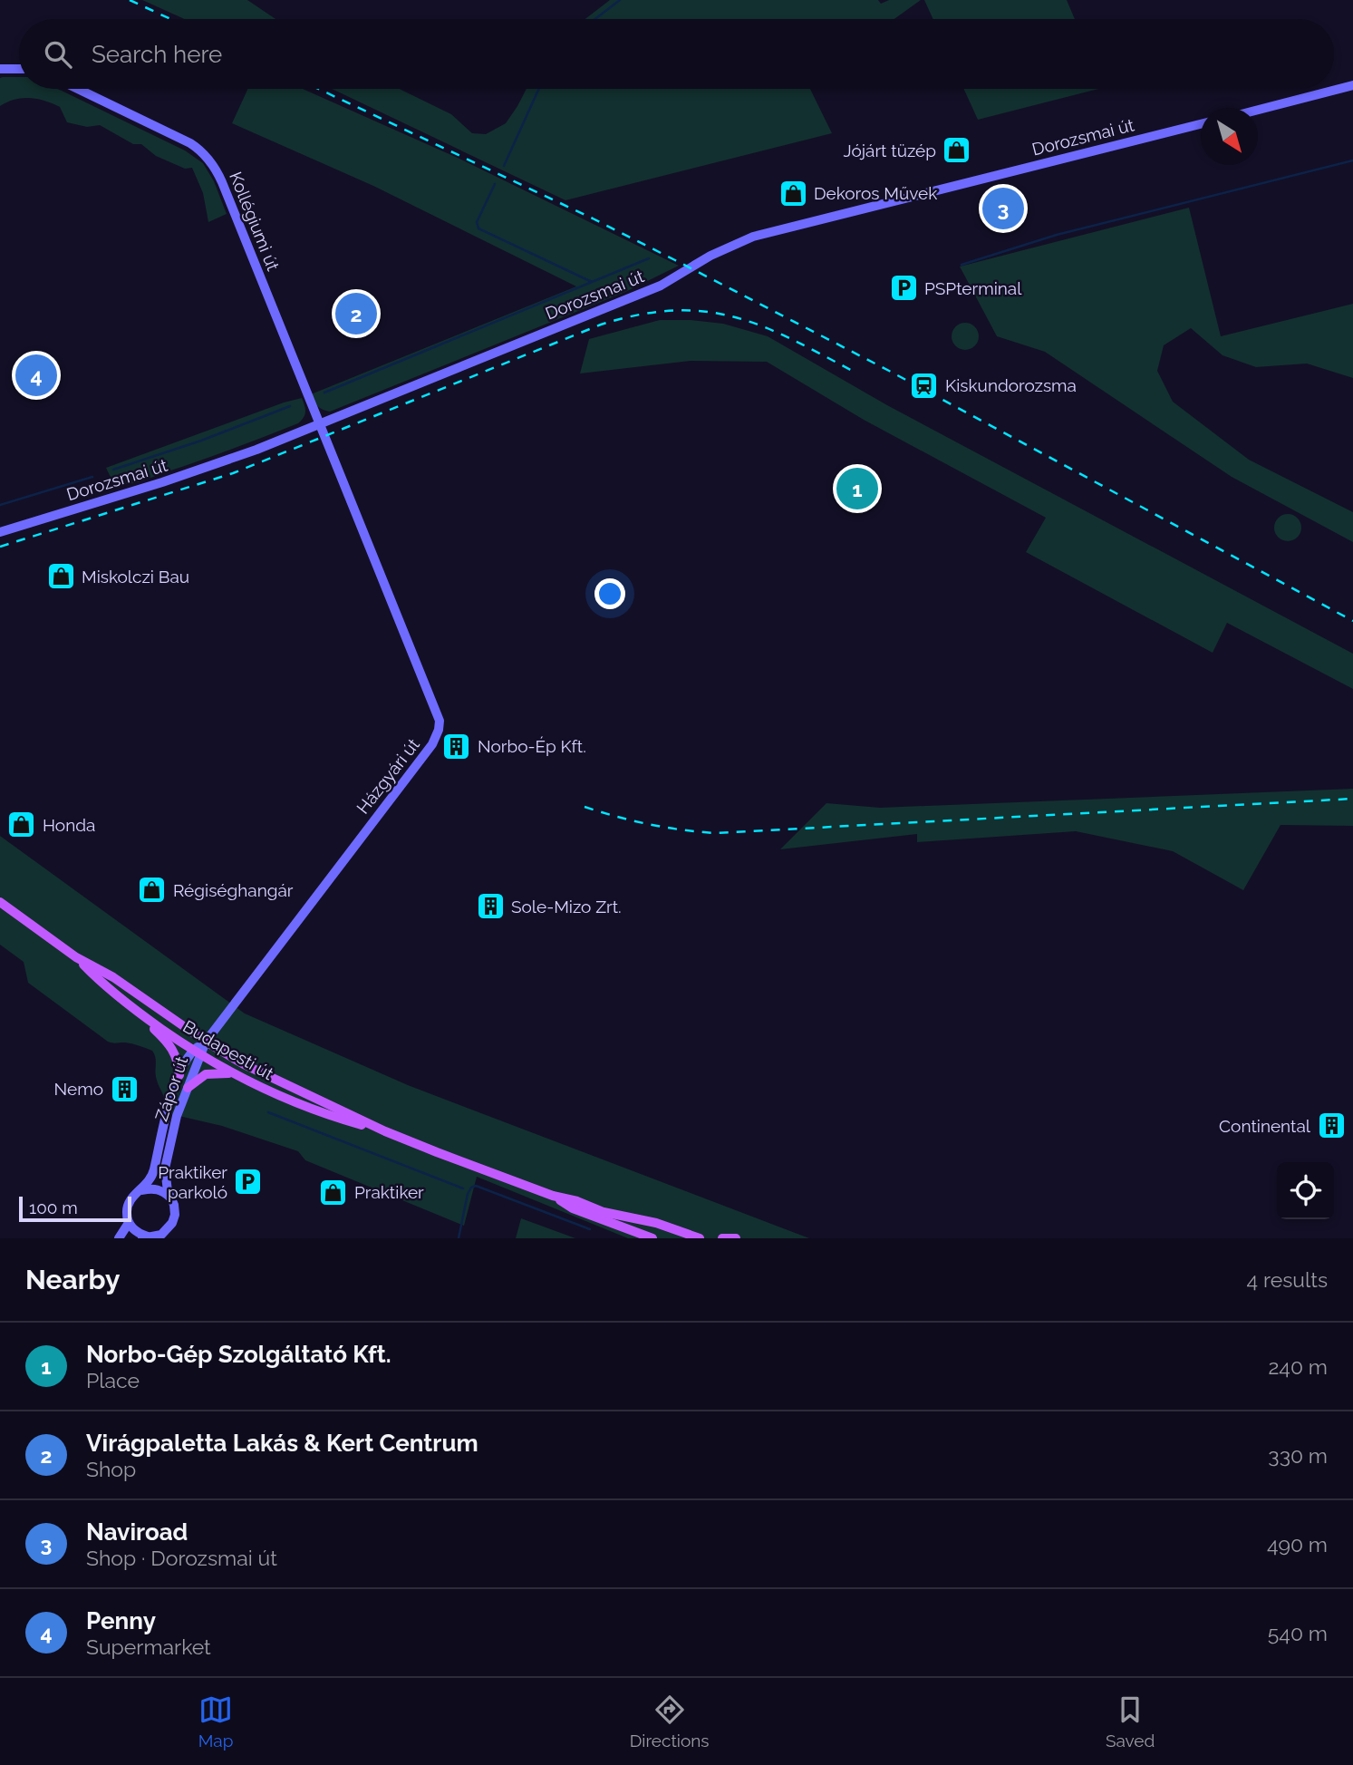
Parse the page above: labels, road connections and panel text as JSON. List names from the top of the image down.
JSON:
{
  "streets": {
    "main road": ["Budapesti út"],
    "street": [
      "Dorozsmai út",
      "Kollégiumi út",
      "Házgyári út",
      "Zápor út"
    ]
  },
  "crossings": [
    ["Dorozsmai út", "Kollégiumi út"],
    ["Dorozsmai út", "Házgyári út"],
    ["Kollégiumi út", "Házgyári út"],
    ["Házgyári út", "Budapesti út"],
    ["Házgyári út", "Zápor út"],
    ["Budapesti út", "Zápor út"]
  ],
  "places": {
    "shop": [
      "Jójárt tüzép",
      "Dekoros Művek",
      "Miskolczi Bau",
      "Honda",
      "Régiséghangár",
      "Praktiker"
    ],
    "parking": ["PSPterminal", "Praktiker parkoló"],
    "station": ["Kiskundorozsma"],
    "building": [
      "Norbo-Ép Kft.",
      "Sole-Mizo Zrt.",
      "Nemo",
      "Continental"
    ]
  },
  "scale_bar": "100 m",
  "north": "bottom right",
  "page": {
    "search": "Search here",
    "pins": [
      "3",
      "2",
      "4",
      "1"
    ],
    "scale": "100 m",
    "heading": ["Nearby", "4 results"],
    "list": [
      {
        "mark": "1",
        "name": "Norbo-Gép Szolgáltató Kft.",
        "note": "Place",
        "value": "240 m"
      },
      {
        "mark": "2",
        "name": "Virágpaletta Lakás & Kert Centrum",
        "note": "Shop",
        "value": "330 m"
      },
      {
        "mark": "3",
        "name": "Naviroad",
        "note": "Shop · Dorozsmai út",
        "value": "490 m"
      },
      {
        "mark": "4",
        "name": "Penny",
        "note": "Supermarket",
        "value": "540 m"
      }
    ],
    "nav": ["Map", "Directions", "Saved"]
  }
}
